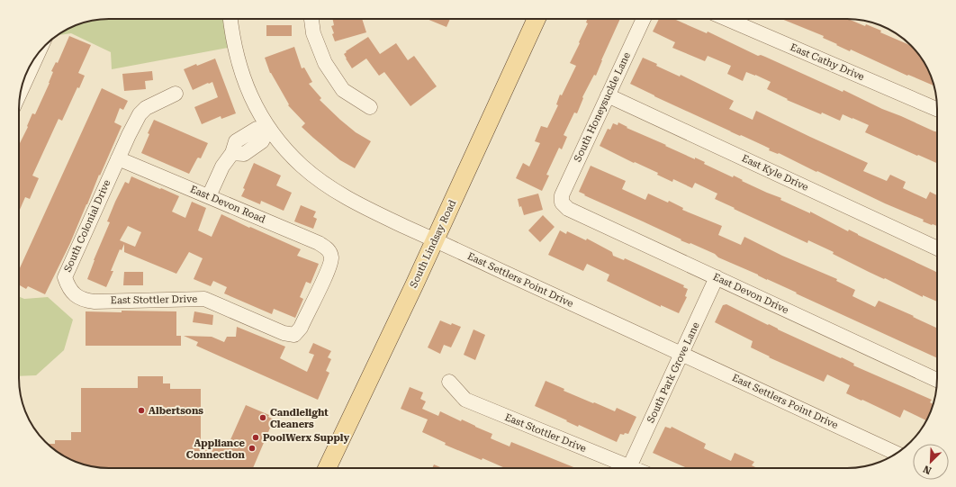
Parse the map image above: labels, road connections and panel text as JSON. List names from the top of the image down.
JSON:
{
  "streets": {
    "main road": ["South Lindsay Road"],
    "street": [
      "East Cathy Drive",
      "South Honeysuckle Lane",
      "East Kyle Drive",
      "East Devon Road",
      "South Colonial Drive",
      "East Settlers Point Drive",
      "East Devon Drive",
      "East Stottler Drive",
      "South Park Grove Lane"
    ]
  },
  "crossings": [
    ["South Honeysuckle Lane", "East Kyle Drive"],
    ["South Honeysuckle Lane", "East Devon Drive"],
    ["East Devon Road", "South Colonial Drive"],
    ["East Devon Road", "East Stottler Drive"],
    ["South Colonial Drive", "East Stottler Drive"],
    ["South Lindsay Road", "East Settlers Point Drive"],
    ["East Settlers Point Drive", "South Park Grove Lane"],
    ["East Devon Drive", "South Park Grove Lane"],
    ["East Stottler Drive", "South Park Grove Lane"]
  ],
  "places": [
    "Albertsons",
    "Candlelight Cleaners",
    "PoolWerx Supply",
    "Appliance Connection"
  ],
  "north": "bottom left"
}
